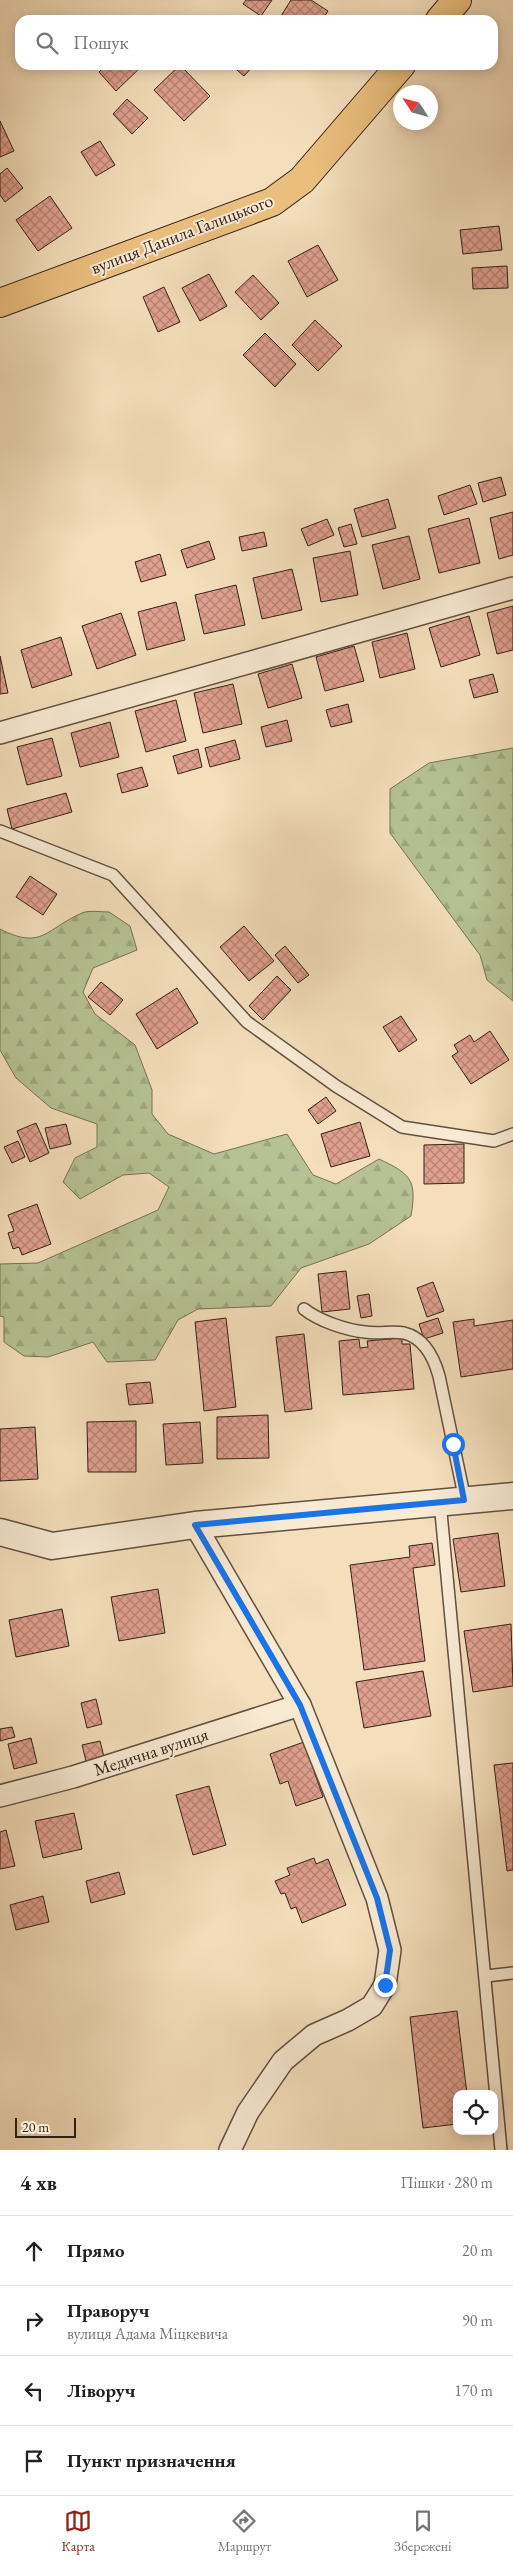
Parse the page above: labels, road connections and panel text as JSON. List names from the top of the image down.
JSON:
{
  "streets": {
    "main road": ["вулиця Данила Галицького"],
    "street": ["Медична вулиця"]
  },
  "scale_bar": "20 m",
  "north": "top left",
  "page": {
    "search": "Пошук",
    "scale": "20 m",
    "heading": ["4 хв", "Пішки · 280 m"],
    "list": [
      ["Прямо", "20 m"],
      ["Праворуч", "вулиця Адама Міцкевича", "90 m"],
      ["Ліворуч", "170 m"],
      "Пункт призначення"
    ],
    "nav": ["Карта", "Маршрут", "Збережені"]
  }
}
